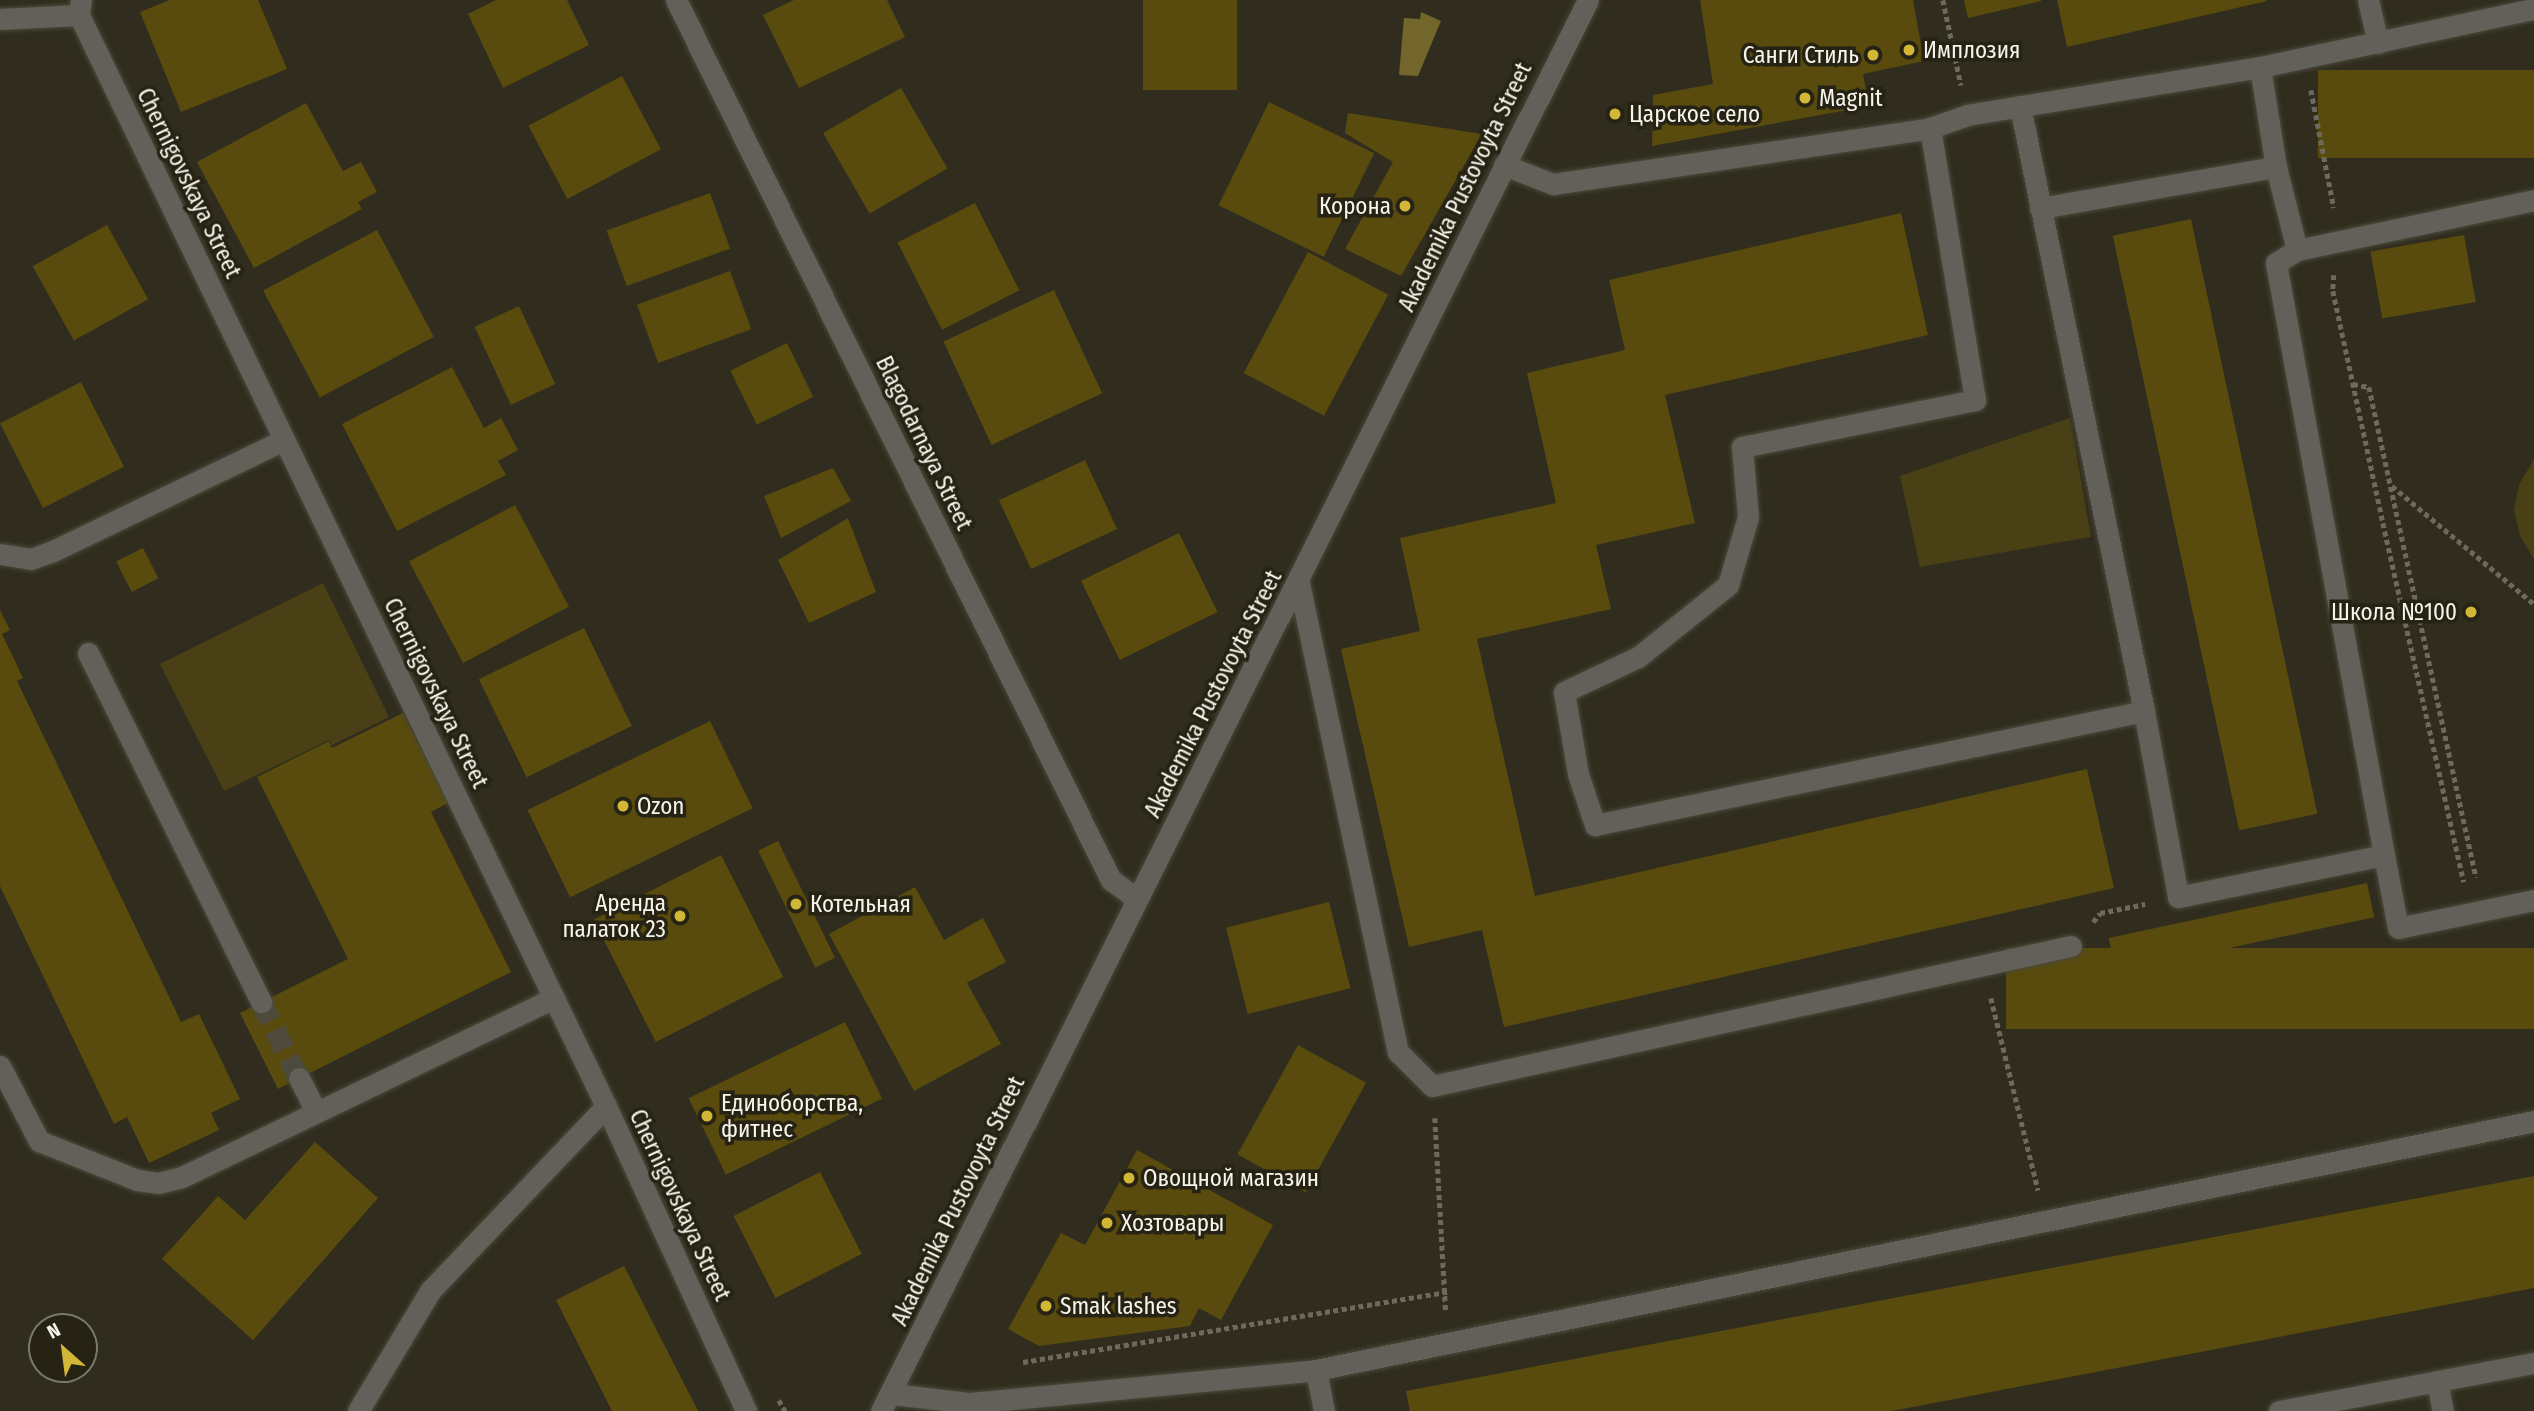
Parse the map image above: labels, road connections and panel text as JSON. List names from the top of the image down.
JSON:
{
  "streets": {
    "street": ["Chernigovskaya Street", "Akademika Pustovoyta Street", "Blagodarnaya Street"]
  },
  "crossings": [
    ["Akademika Pustovoyta Street", "Blagodarnaya Street"]
  ],
  "places": [
    "Имплозия",
    "Санги Стиль",
    "Magnit",
    "Царское село",
    "Корона",
    "Школа №100",
    "Ozon",
    "Котельная",
    "Аренда палаток 23",
    "Единоборства, фитнес",
    "Овощной магазин",
    "Хозтовары",
    "Smak lashes"
  ],
  "north": "top left"
}
